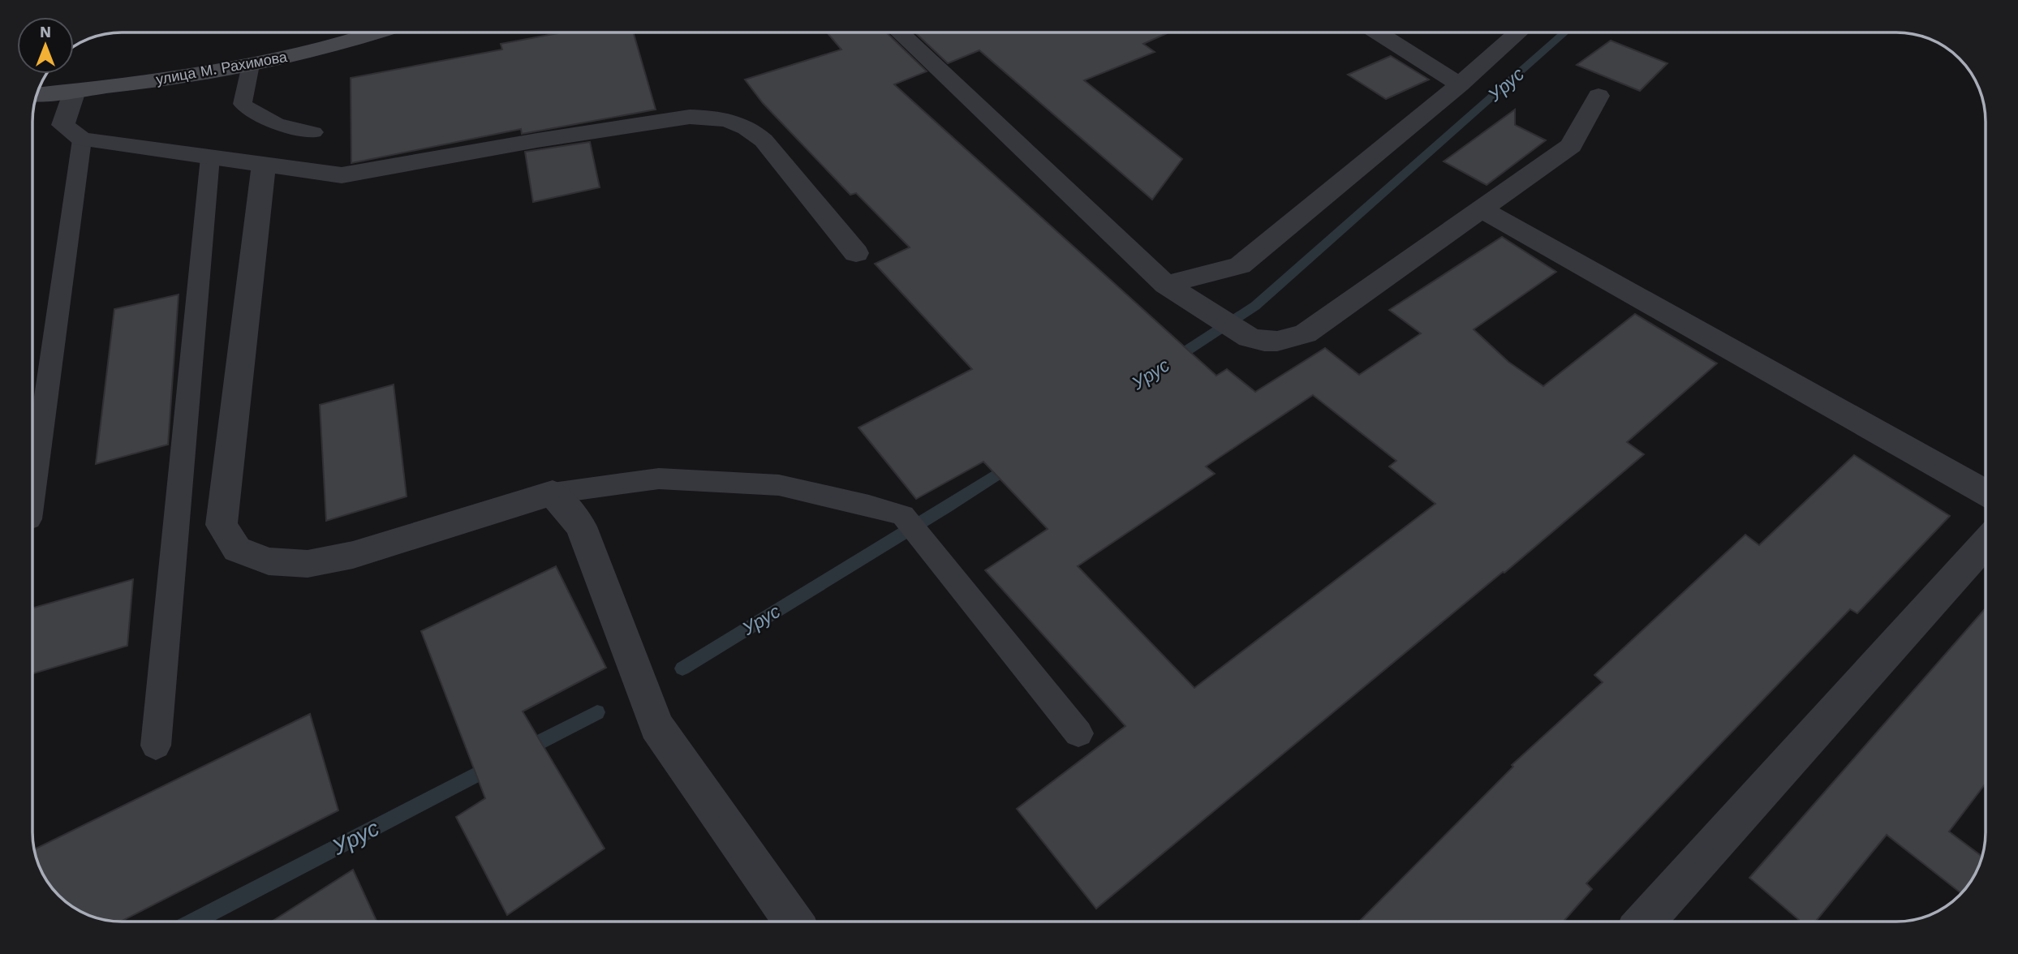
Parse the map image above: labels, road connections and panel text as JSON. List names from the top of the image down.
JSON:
{
  "streets": {
    "street": ["улица М. Рахимова"]
  },
  "water": ["Урус"],
  "north": "top"
}
